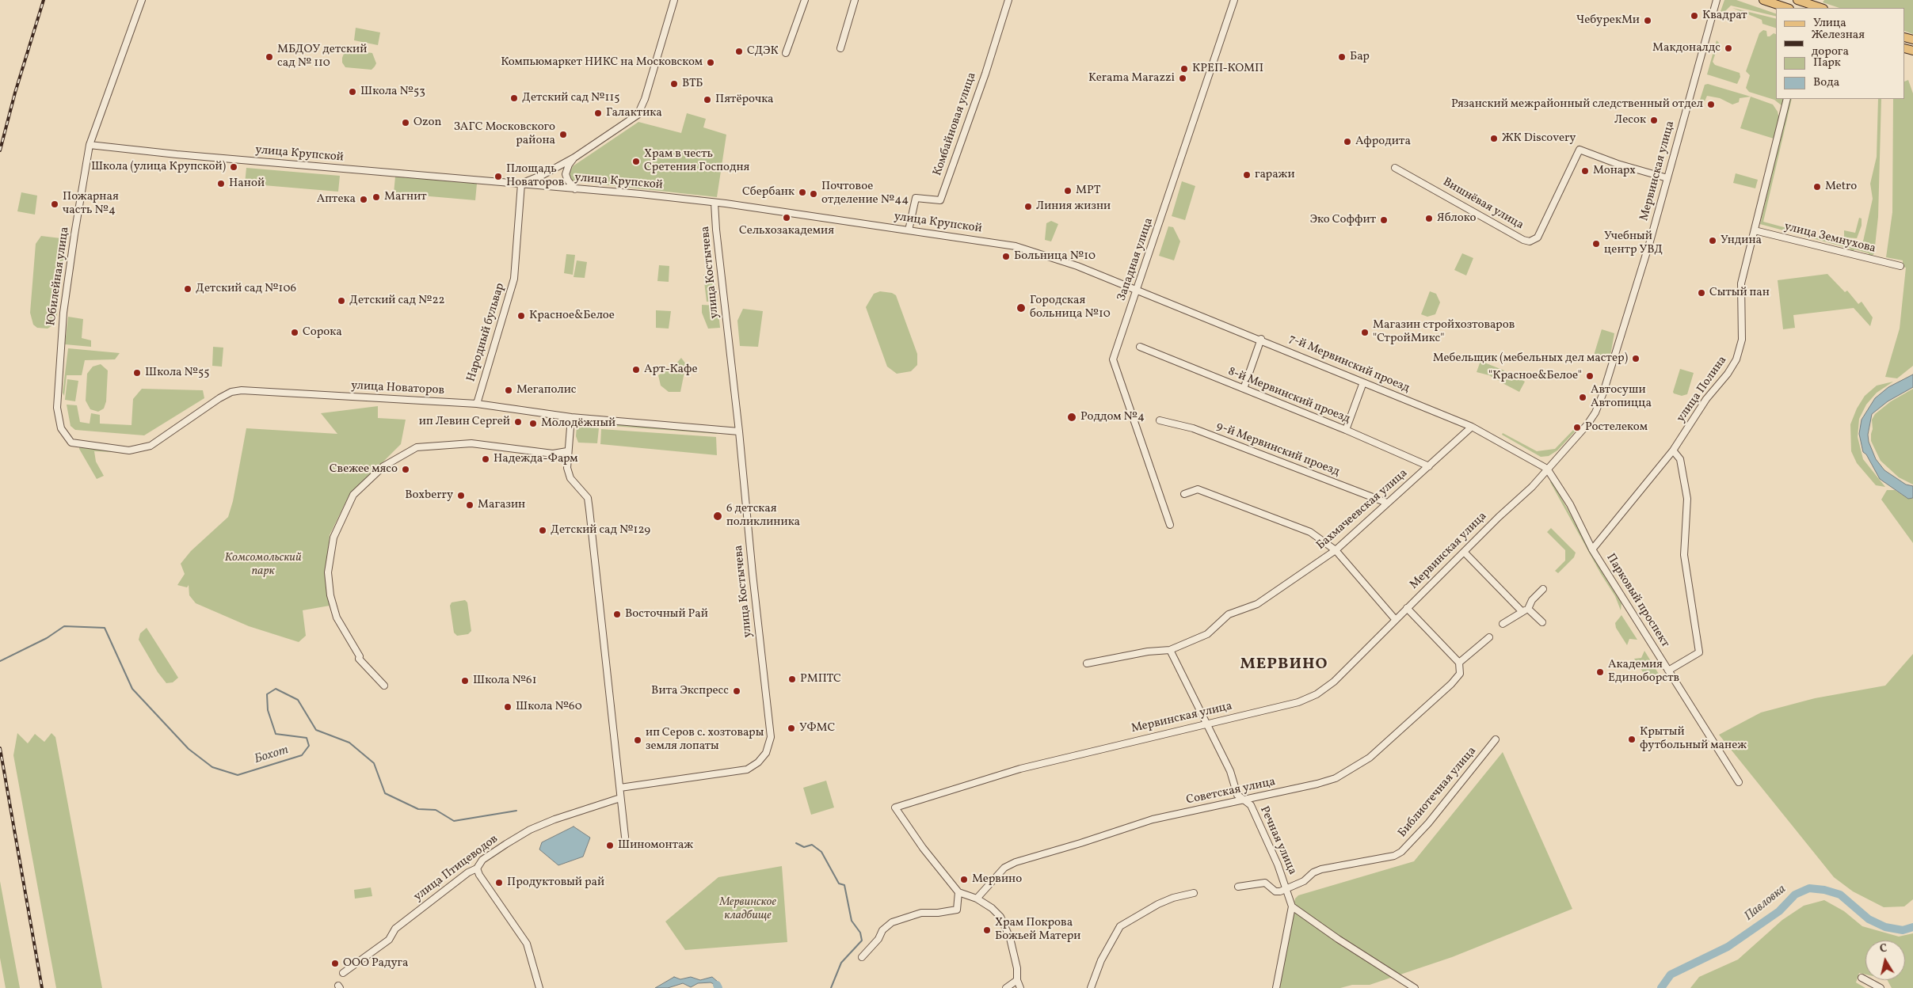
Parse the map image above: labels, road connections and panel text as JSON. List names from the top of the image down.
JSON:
{
  "streets": {
    "street": [
      "Комбайновая улица",
      "улица Крупской",
      "Мервинская улица",
      "Вишнёвая улица",
      "улица Земнухова",
      "Западная улица",
      "улица Костычева",
      "Юбилейная улица",
      "Народный бульвар",
      "7-й Мервинский проезд",
      "улица Новаторов",
      "улица Полина",
      "8-й Мервинский проезд",
      "9-й Мервинский проезд",
      "Бахмачеевская улица",
      "Парковый проспект",
      "Советская улица",
      "Библиотечная улица",
      "Речная улица",
      "улица Птицеводов"
    ]
  },
  "crossings": [
    ["Комбайновая улица", "улица Крупской"],
    ["улица Крупской", "Западная улица"],
    ["улица Крупской", "улица Костычева"],
    ["улица Крупской", "Юбилейная улица"],
    ["улица Крупской", "Народный бульвар"],
    ["улица Крупской", "7-й Мервинский проезд"],
    ["Мервинская улица", "Вишнёвая улица"],
    ["Мервинская улица", "7-й Мервинский проезд"],
    ["Мервинская улица", "Парковый проспект"],
    ["Мервинская улица", "Речная улица"],
    ["улица Земнухова", "улица Полина"],
    ["Западная улица", "7-й Мервинский проезд"],
    ["улица Костычева", "улица Новаторов"],
    ["Юбилейная улица", "улица Новаторов"],
    ["Народный бульвар", "улица Новаторов"],
    ["7-й Мервинский проезд", "Бахмачеевская улица"],
    ["7-й Мервинский проезд", "Парковый проспект"],
    ["улица Полина", "Парковый проспект"],
    ["8-й Мервинский проезд", "Бахмачеевская улица"],
    ["9-й Мервинский проезд", "Бахмачеевская улица"],
    ["Бахмачеевская улица", "Речная улица"],
    ["Советская улица", "Речная улица"],
    ["Библиотечная улица", "Речная улица"]
  ],
  "districts": ["МЕРВИНО"],
  "water": ["Бохот", "Павловка"],
  "parks": ["Комсомольский парк", "Мервинское кладбище"],
  "places": [
    "Квадрат",
    "ЧебурекМи",
    "Макдоналдс",
    "СДЭК",
    "МБДОУ детский сад № 110",
    "Бар",
    "Компьюмаркет НИКС на Московском",
    "КРЕП-КОМП",
    "Kerama Marazzi",
    "ВТБ",
    "Школа №53",
    "Детский сад №115",
    "Пятёрочка",
    "Рязанский межрайонный следственный отдел",
    "Галактика",
    "Лесок",
    "Ozon",
    "ЗАГС Московского района",
    "ЖК Discovery",
    "Афродита",
    "Храм в честь Сретения Господня",
    "Школа (улица Крупской)",
    "Монарх",
    "гаражи",
    "Площадь Новаторов",
    "Наной",
    "Metro",
    "МРТ",
    "Сбербанк",
    "Почтовое отделение №44",
    "Магнит",
    "Аптека",
    "Пожарная часть №4",
    "Линия жизни",
    "Сельхозакадемия",
    "Яблоко",
    "Эко Соффит",
    "Ундина",
    "Учебный центр УВД",
    "Больница №10",
    "Детский сад №106",
    "Сытый пан",
    "Детский сад №22",
    "Городская больница №10",
    "Красное&Белое",
    "Сорока",
    "Магазин стройхозтоваров \"СтройМикс\"",
    "Мебельщик (мебельных дел мастер)",
    "Арт-Кафе",
    "Школа №55",
    "\"Красное&Белое\"",
    "Мегаполис",
    "Автосуши Автопицца",
    "Роддом №4",
    "ип Левин Сергей",
    "Молодёжный",
    "Ростелеком",
    "Надежда-Фарм",
    "Свежее мясо",
    "Boxberry",
    "Магазин",
    "6 детская поликлиника",
    "Детский сад №129",
    "Восточный Рай",
    "Академия Единоборств",
    "РМПТС",
    "Школа №61",
    "Вита Экспресс",
    "Школа №60",
    "УФМС",
    "Крытый футбольный манеж",
    "ип Серов с. хозтовары земля лопаты",
    "Шиномонтаж",
    "Мервино",
    "Продуктовый рай",
    "Храм Покрова Божьей Матери",
    "ООО Радуга"
  ],
  "legend": [
    "Улица",
    "Железная дорога",
    "Парк",
    "Вода"
  ],
  "north": "top"
}
